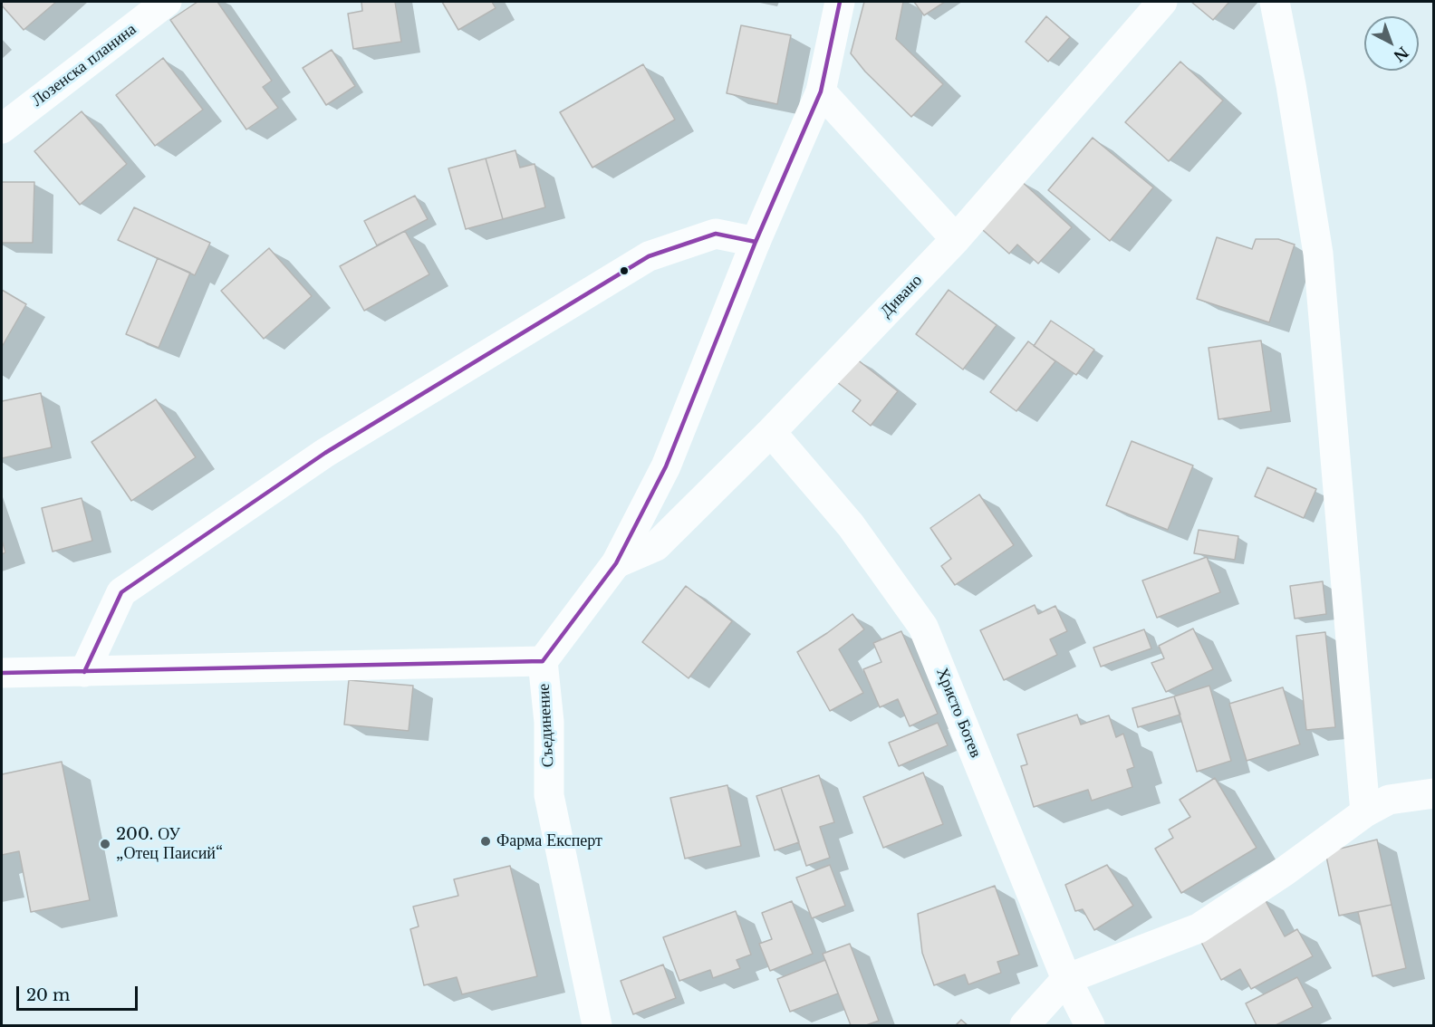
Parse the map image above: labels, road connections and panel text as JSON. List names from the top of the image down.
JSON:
{
  "streets": {
    "street": [
      "Лозенска планина",
      "Дивано",
      "Христо Ботев",
      "Съединение"
    ]
  },
  "crossings": [
    ["Дивано", "Христо Ботев"],
    ["Дивано", "Съединение"]
  ],
  "places": ["Фарма Експерт", "200. ОУ „Отец Паисий“"],
  "scale_bar": "20 m",
  "north": "bottom right"
}
